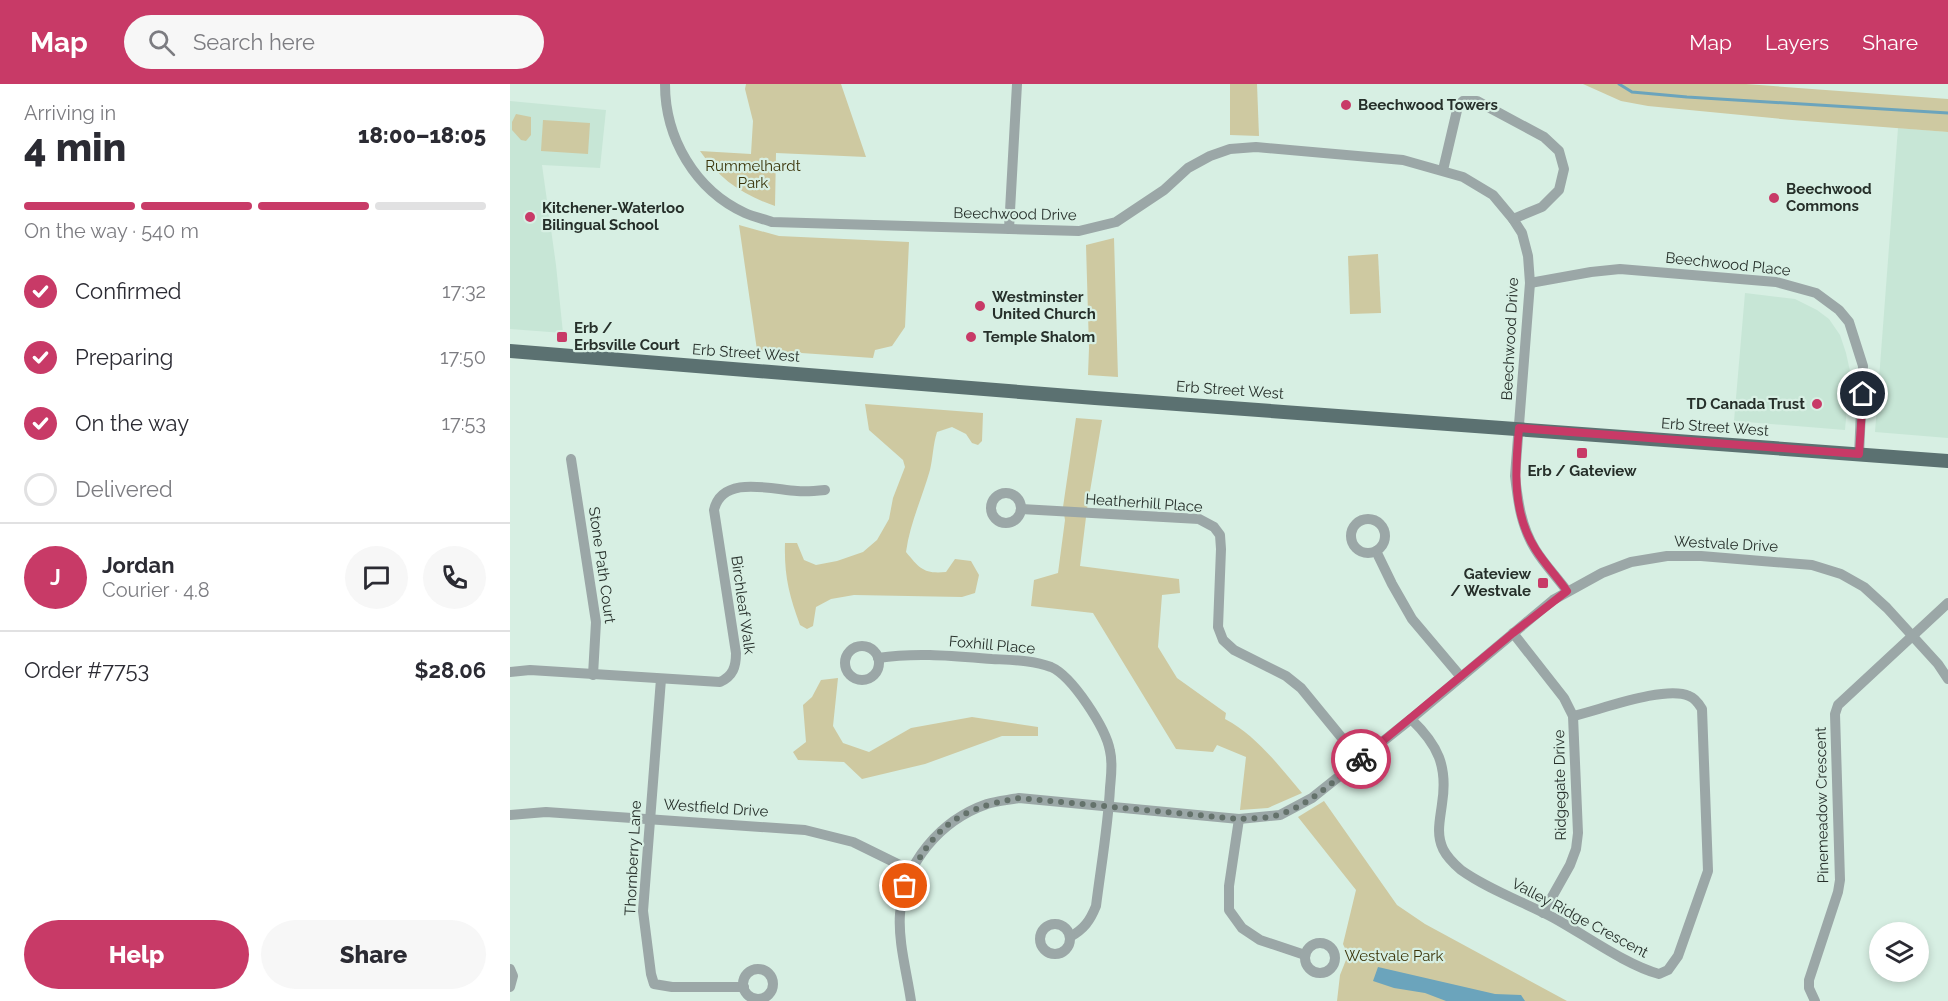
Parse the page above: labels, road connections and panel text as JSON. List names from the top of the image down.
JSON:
{
  "streets": {
    "main road": ["Erb Street West"],
    "street": [
      "Beechwood Drive",
      "Beechwood Place",
      "Heatherhill Place",
      "Westvale Drive",
      "Stone Path Court",
      "Birchleaf Walk",
      "Foxhill Place",
      "Ridgegate Drive",
      "Pinemeadow Crescent",
      "Westfield Drive",
      "Thornberry Lane",
      "Valley Ridge Crescent"
    ]
  },
  "crossings": [
    ["Beechwood Drive", "Beechwood Place"],
    ["Beechwood Drive", "Erb Street West"],
    ["Beechwood Drive", "Westvale Drive"],
    ["Beechwood Place", "Erb Street West"],
    ["Heatherhill Place", "Westvale Drive"],
    ["Westvale Drive", "Foxhill Place"],
    ["Westvale Drive", "Ridgegate Drive"],
    ["Westvale Drive", "Pinemeadow Crescent"],
    ["Westvale Drive", "Westfield Drive"],
    ["Westvale Drive", "Valley Ridge Crescent"],
    ["Stone Path Court", "Birchleaf Walk"],
    ["Birchleaf Walk", "Thornberry Lane"],
    ["Ridgegate Drive", "Valley Ridge Crescent"],
    ["Westfield Drive", "Thornberry Lane"]
  ],
  "parks": ["Rummelhardt Park", "Westvale Park"],
  "places": {
    "other": [
      "Beechwood Towers",
      "Beechwood Commons",
      "Kitchener-Waterloo Bilingual School",
      "Westminster United Church",
      "Temple Shalom",
      "TD Canada Trust"
    ],
    "transit": ["Erb / Erbsville Court", "Erb / Gateview", "Gateview / Westvale"]
  },
  "page": {
    "header": "Map",
    "search": "Search here",
    "nav": ["Map", "Layers", "Share"],
    "heading": ["4 min", "Arriving in", "18:00–18:05"],
    "panel": [
      "Jordan",
      "Courier · 4.8",
      "Order #7753",
      "$28.06"
    ],
    "bar": "On the way · 540 m",
    "list": [
      ["Confirmed", "17:32"],
      ["Preparing", "17:50"],
      ["On the way", "17:53"],
      "Delivered"
    ],
    "round": "J",
    "buttons": ["Help", "Share"]
  }
}
